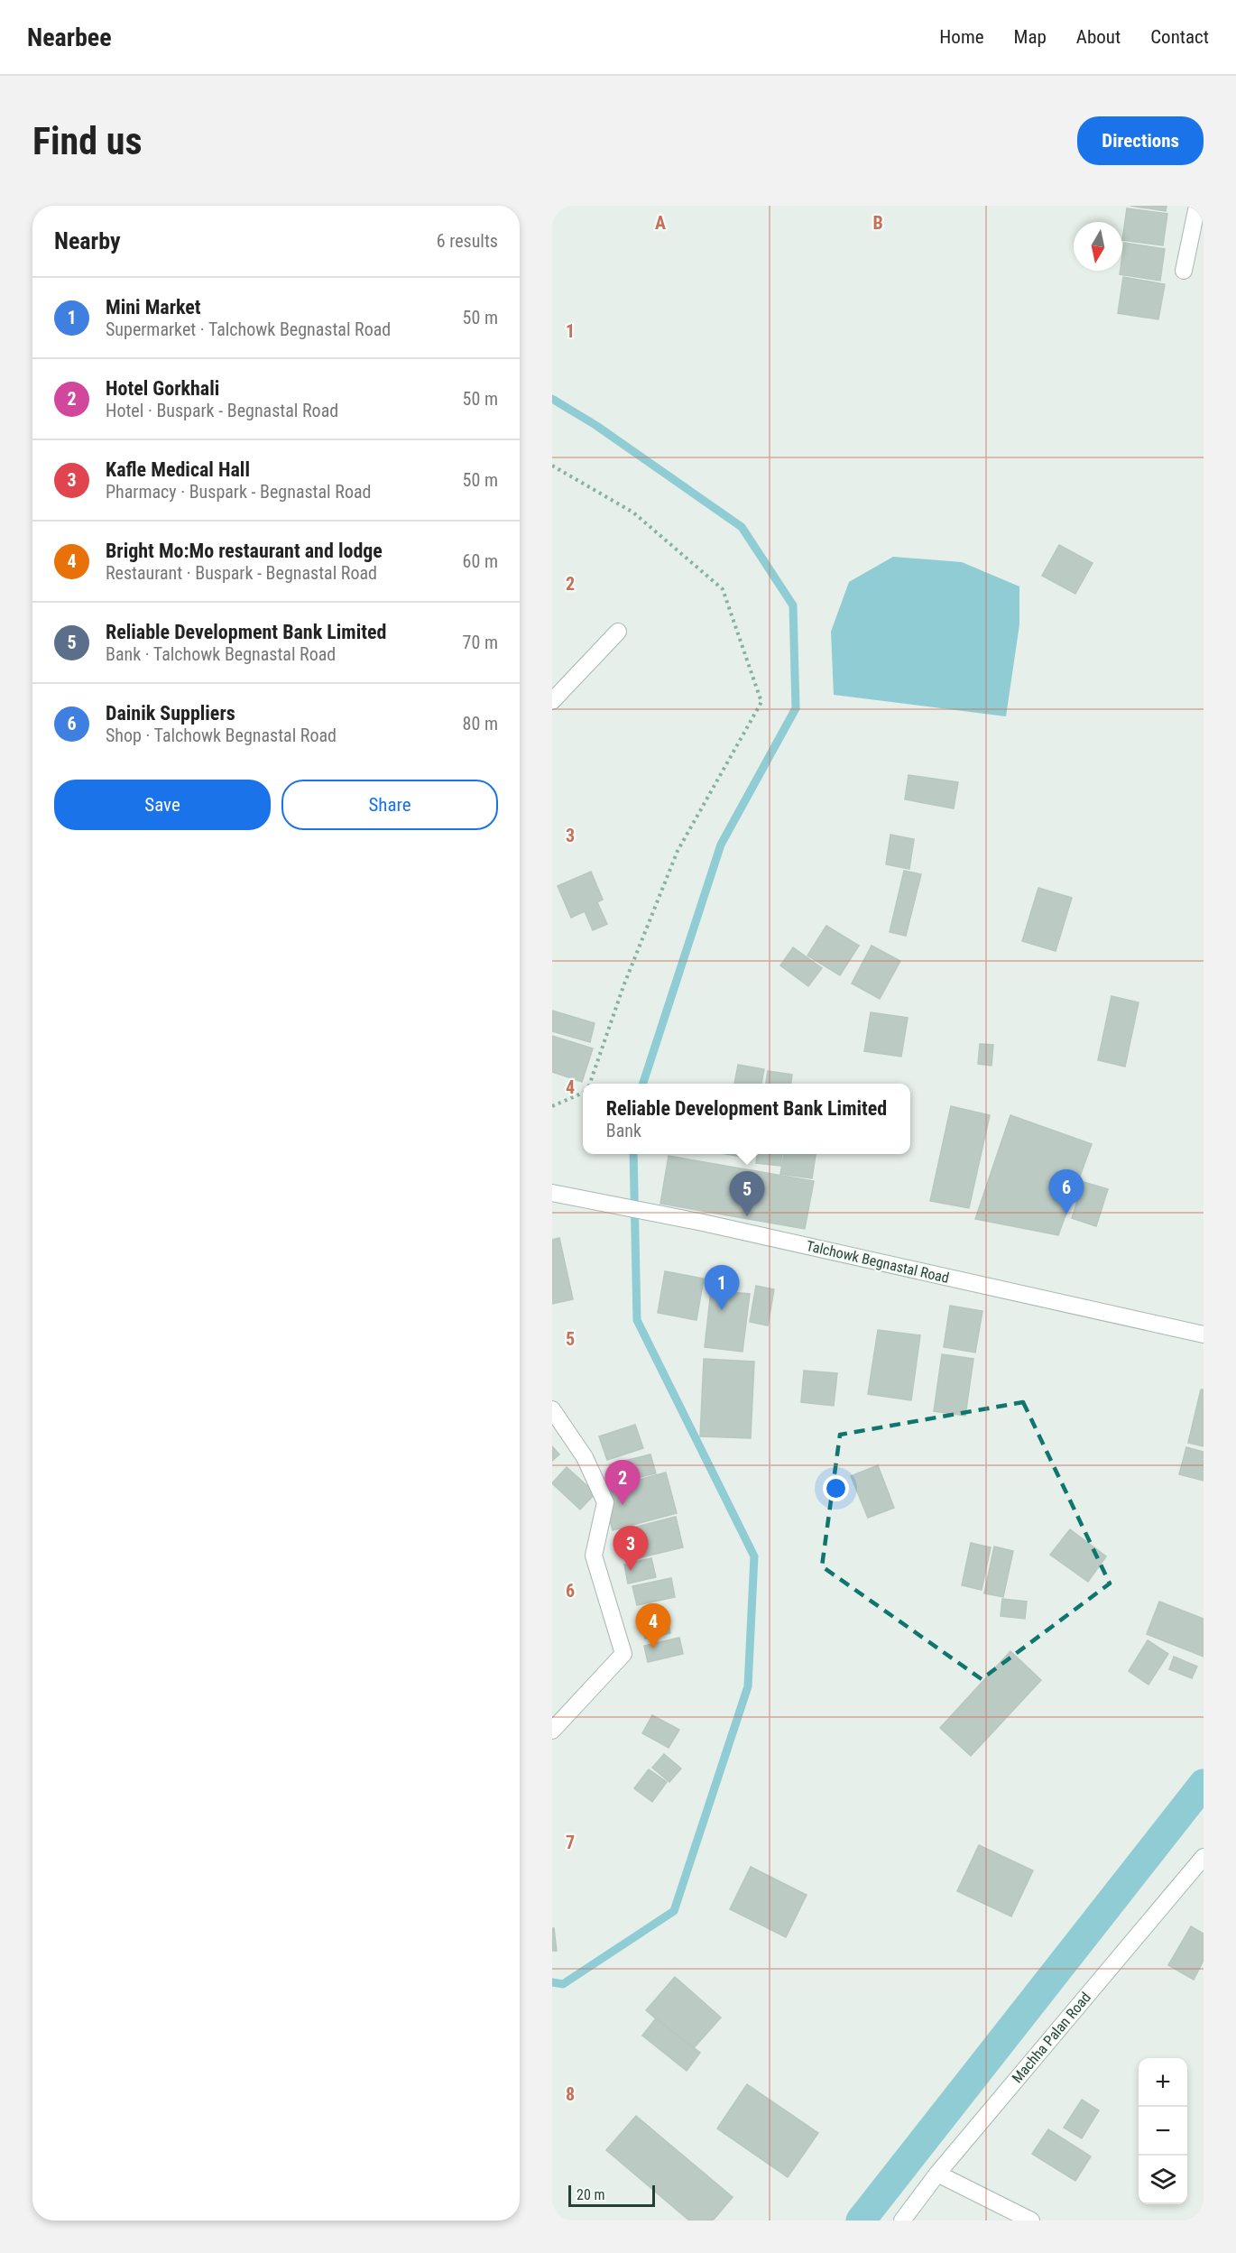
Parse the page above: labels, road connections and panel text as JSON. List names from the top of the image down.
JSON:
{
  "streets": {
    "street": ["Talchowk Begnastal Road", "Machha Palan Road"]
  },
  "scale_bar": "20 m",
  "north": "bottom",
  "page": {
    "header": "Nearbee",
    "nav": [
      "Home",
      "Map",
      "About",
      "Contact"
    ],
    "buttons": [
      "Directions",
      ["Save", "Share"]
    ],
    "title": "Find us",
    "heading": ["Nearby", "6 results"],
    "list": [
      {
        "mark": "1",
        "name": "Mini Market",
        "note": "Supermarket · Talchowk Begnastal Road",
        "value": "50 m"
      },
      {
        "mark": "2",
        "name": "Hotel Gorkhali",
        "note": "Hotel · Buspark - Begnastal Road",
        "value": "50 m"
      },
      {
        "mark": "3",
        "name": "Kafle Medical Hall",
        "note": "Pharmacy · Buspark - Begnastal Road",
        "value": "50 m"
      },
      {
        "mark": "4",
        "name": "Bright Mo:Mo restaurant and lodge",
        "note": "Restaurant · Buspark - Begnastal Road",
        "value": "60 m"
      },
      {
        "mark": "5",
        "name": "Reliable Development Bank Limited",
        "note": "Bank · Talchowk Begnastal Road",
        "value": "70 m"
      },
      {
        "mark": "6",
        "name": "Dainik Suppliers",
        "note": "Shop · Talchowk Begnastal Road",
        "value": "80 m"
      }
    ],
    "popup": ["Reliable Development Bank Limited", "Bank"],
    "pins": [
      "6",
      "5",
      "1",
      "2",
      "3",
      "4"
    ],
    "map_buttons": ["+", "−"],
    "scale": "20 m"
  },
  "grid": {
    "columns": ["A", "B"],
    "rows": [
      "1",
      "2",
      "3",
      "4",
      "5",
      "6",
      "7",
      "8"
    ]
  }
}
